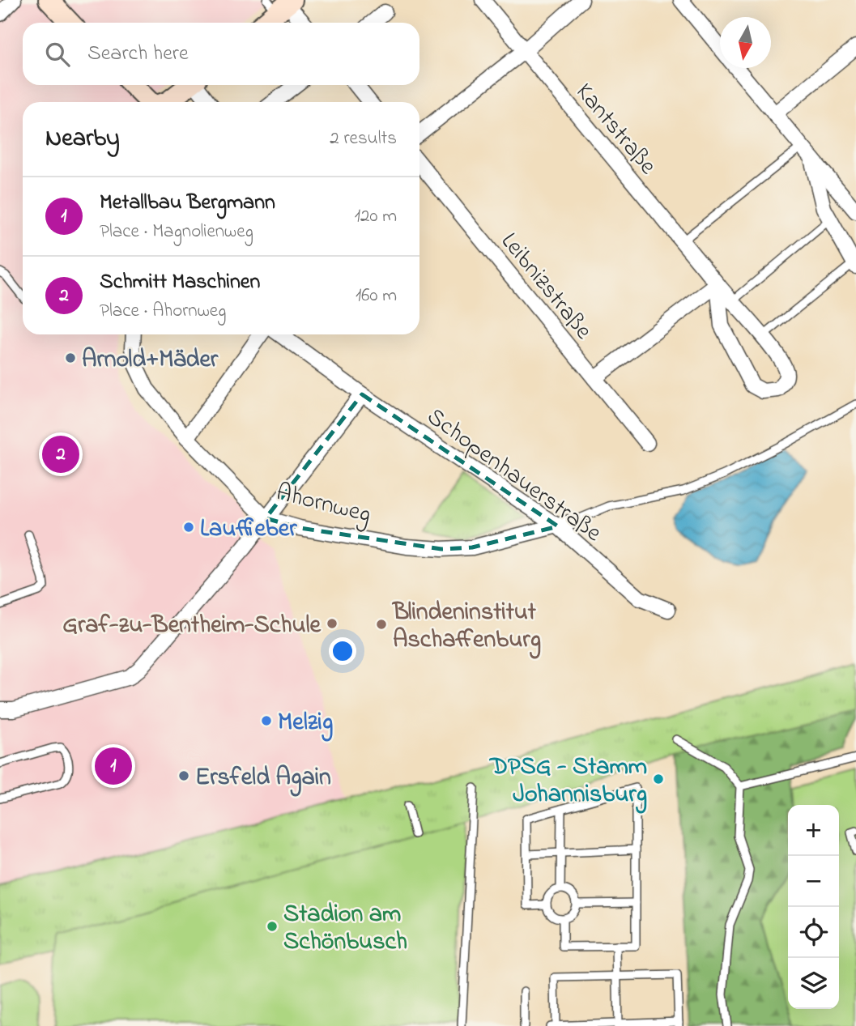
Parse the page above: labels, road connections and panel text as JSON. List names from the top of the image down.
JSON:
{
  "streets": {
    "street": [
      "Kantstraße",
      "Leibnizstraße",
      "Schopenhauerstraße",
      "Ahornweg"
    ]
  },
  "crossings": [
    ["Schopenhauerstraße", "Ahornweg"]
  ],
  "places": [
    "Arnold+Mäder",
    "Lauffieber",
    "Graf-zu-Bentheim-Schule",
    "Blindeninstitut Aschaffenburg",
    "Melzig",
    "Ersfeld Again",
    "DPSG - Stamm Johannisburg",
    "Stadion am Schönbusch"
  ],
  "north": "bottom",
  "page": {
    "search": "Search here",
    "heading": ["Nearby", "2 results"],
    "list": [
      {
        "mark": "1",
        "name": "Metallbau Bergmann",
        "note": "Place · Magnolienweg",
        "value": "120 m"
      },
      {
        "mark": "2",
        "name": "Schmitt Maschinen",
        "note": "Place · Ahornweg",
        "value": "160 m"
      }
    ],
    "pins": ["2", "1"],
    "map_buttons": ["+", "−"]
  }
}
